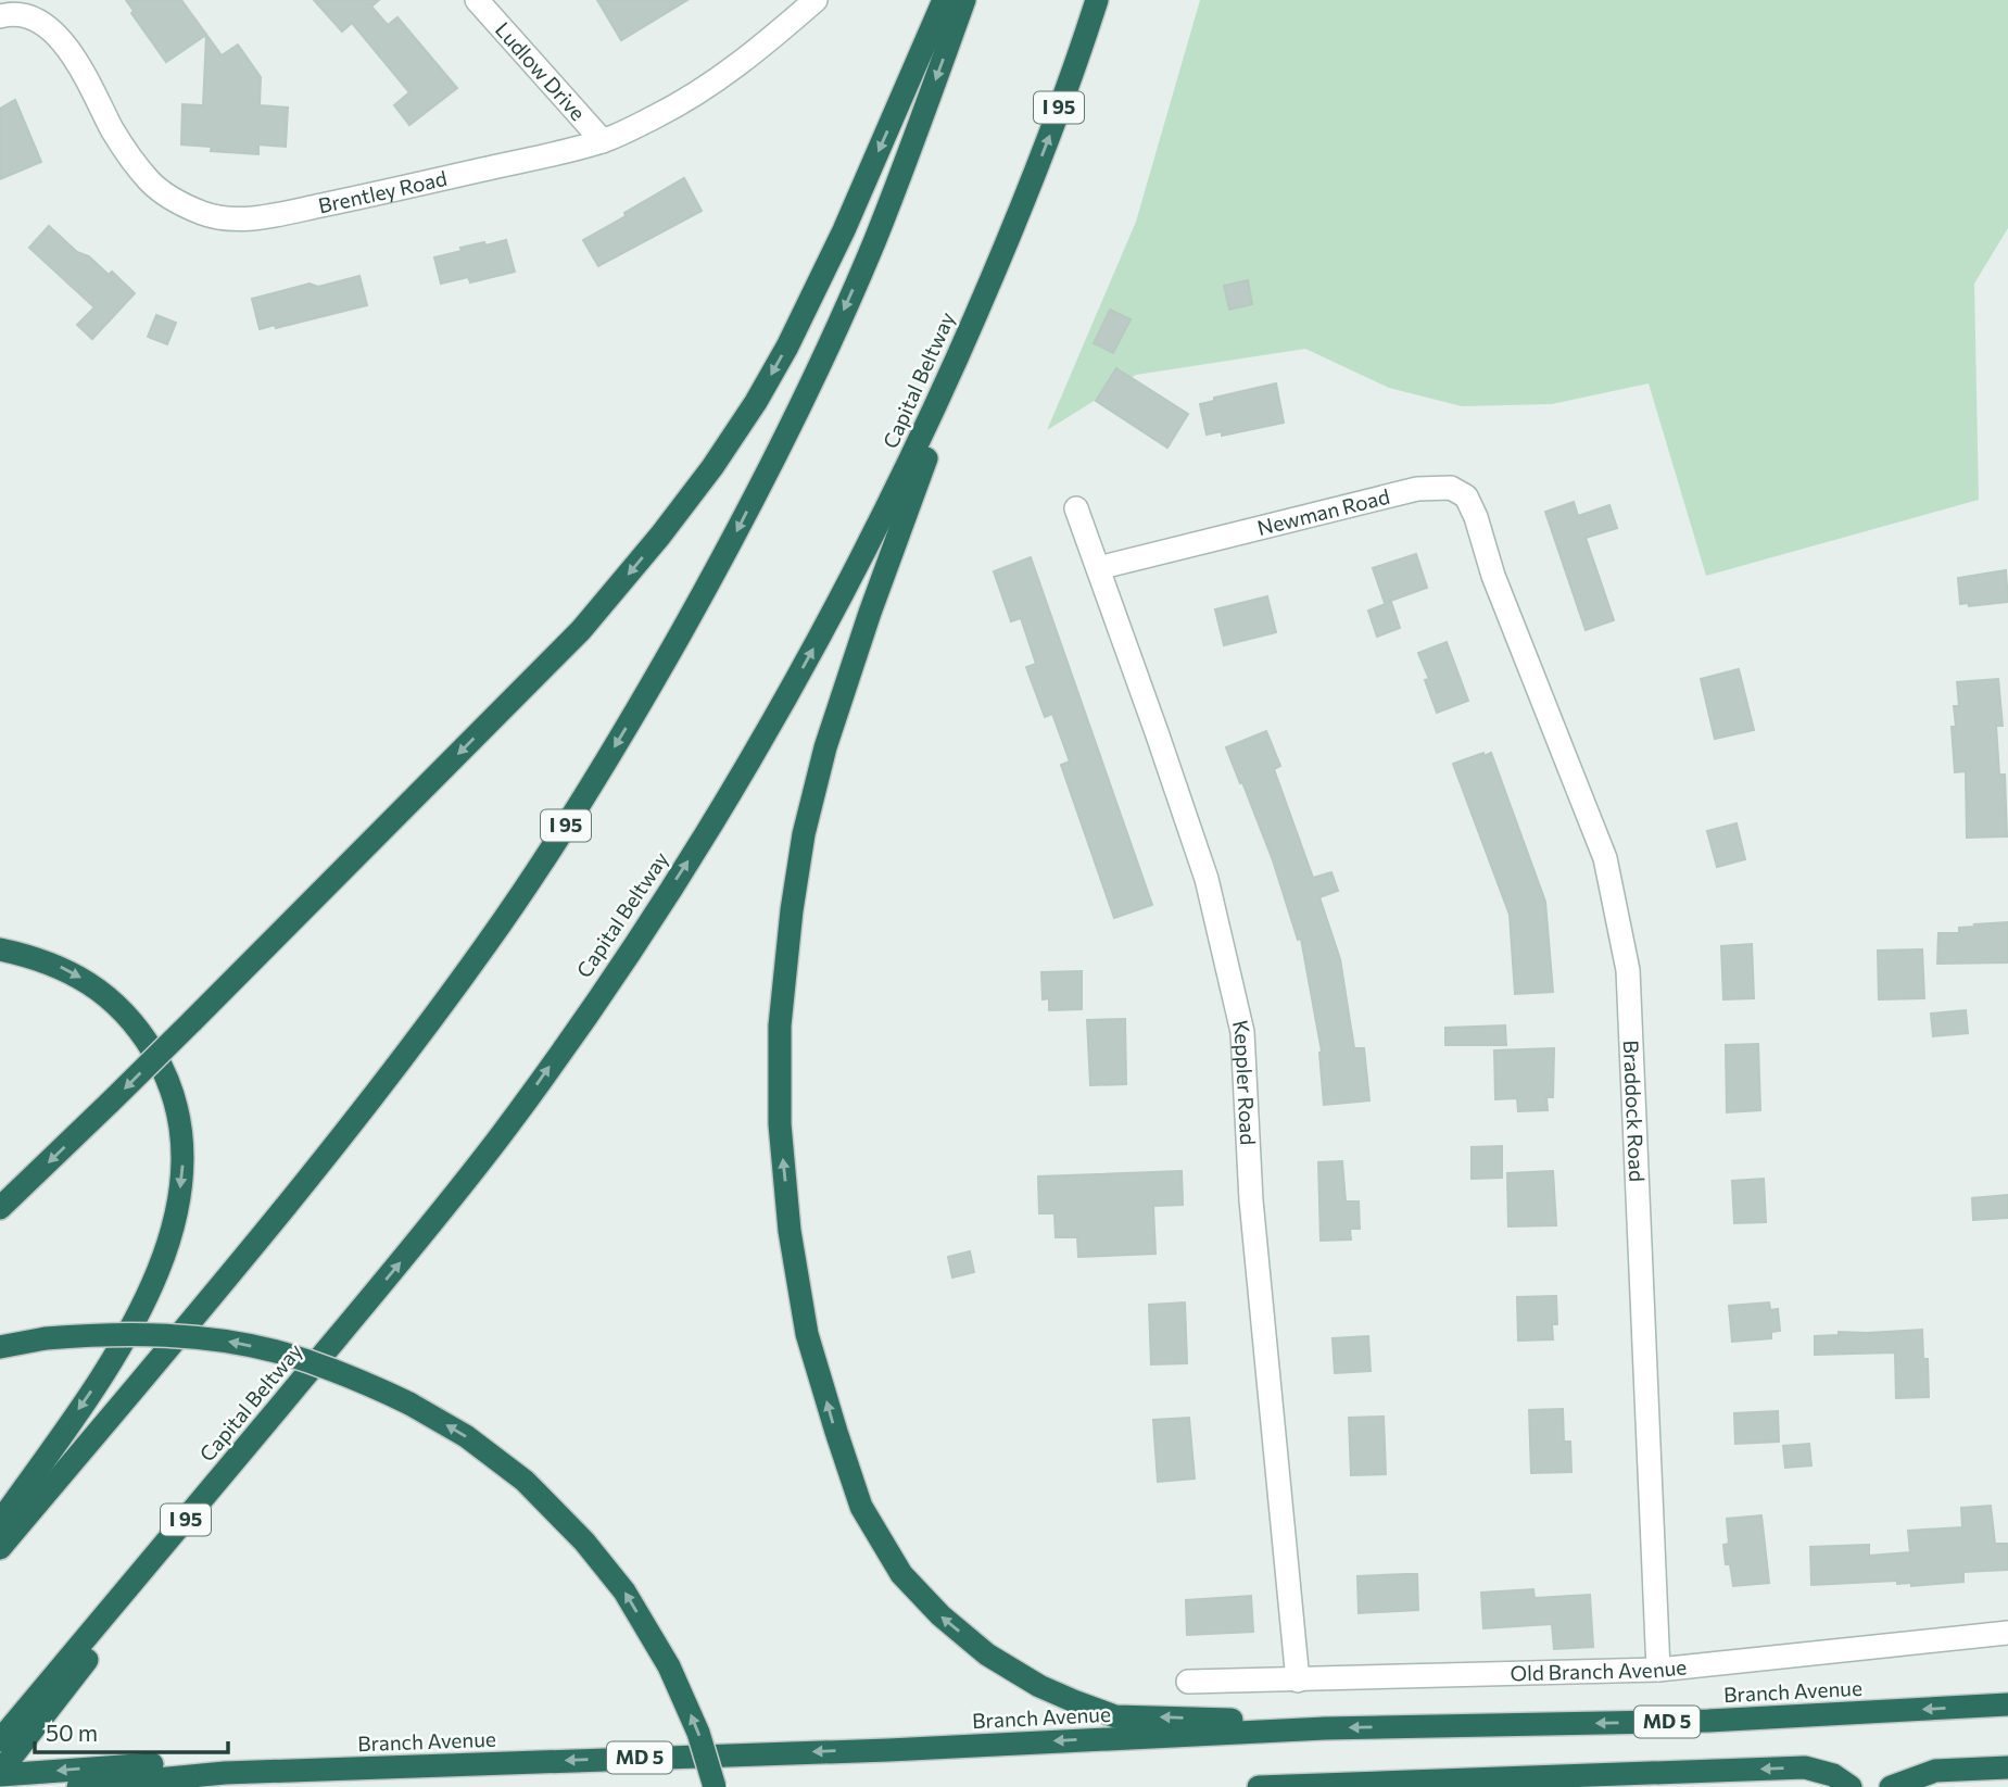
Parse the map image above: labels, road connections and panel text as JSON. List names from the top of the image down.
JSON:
{
  "streets": {
    "highway": [
      "I 95",
      "Capital Beltway",
      "Branch Avenue",
      "MD 5"
    ],
    "street": [
      "Ludlow Drive",
      "Brentley Road",
      "Newman Road",
      "Keppler Road",
      "Braddock Road",
      "Old Branch Avenue"
    ]
  },
  "crossings": [
    ["Ludlow Drive", "Brentley Road"],
    ["Newman Road", "Keppler Road"],
    ["Newman Road", "Braddock Road"],
    ["Keppler Road", "Old Branch Avenue"],
    ["Braddock Road", "Old Branch Avenue"]
  ],
  "scale_bar": "50 m"
}
